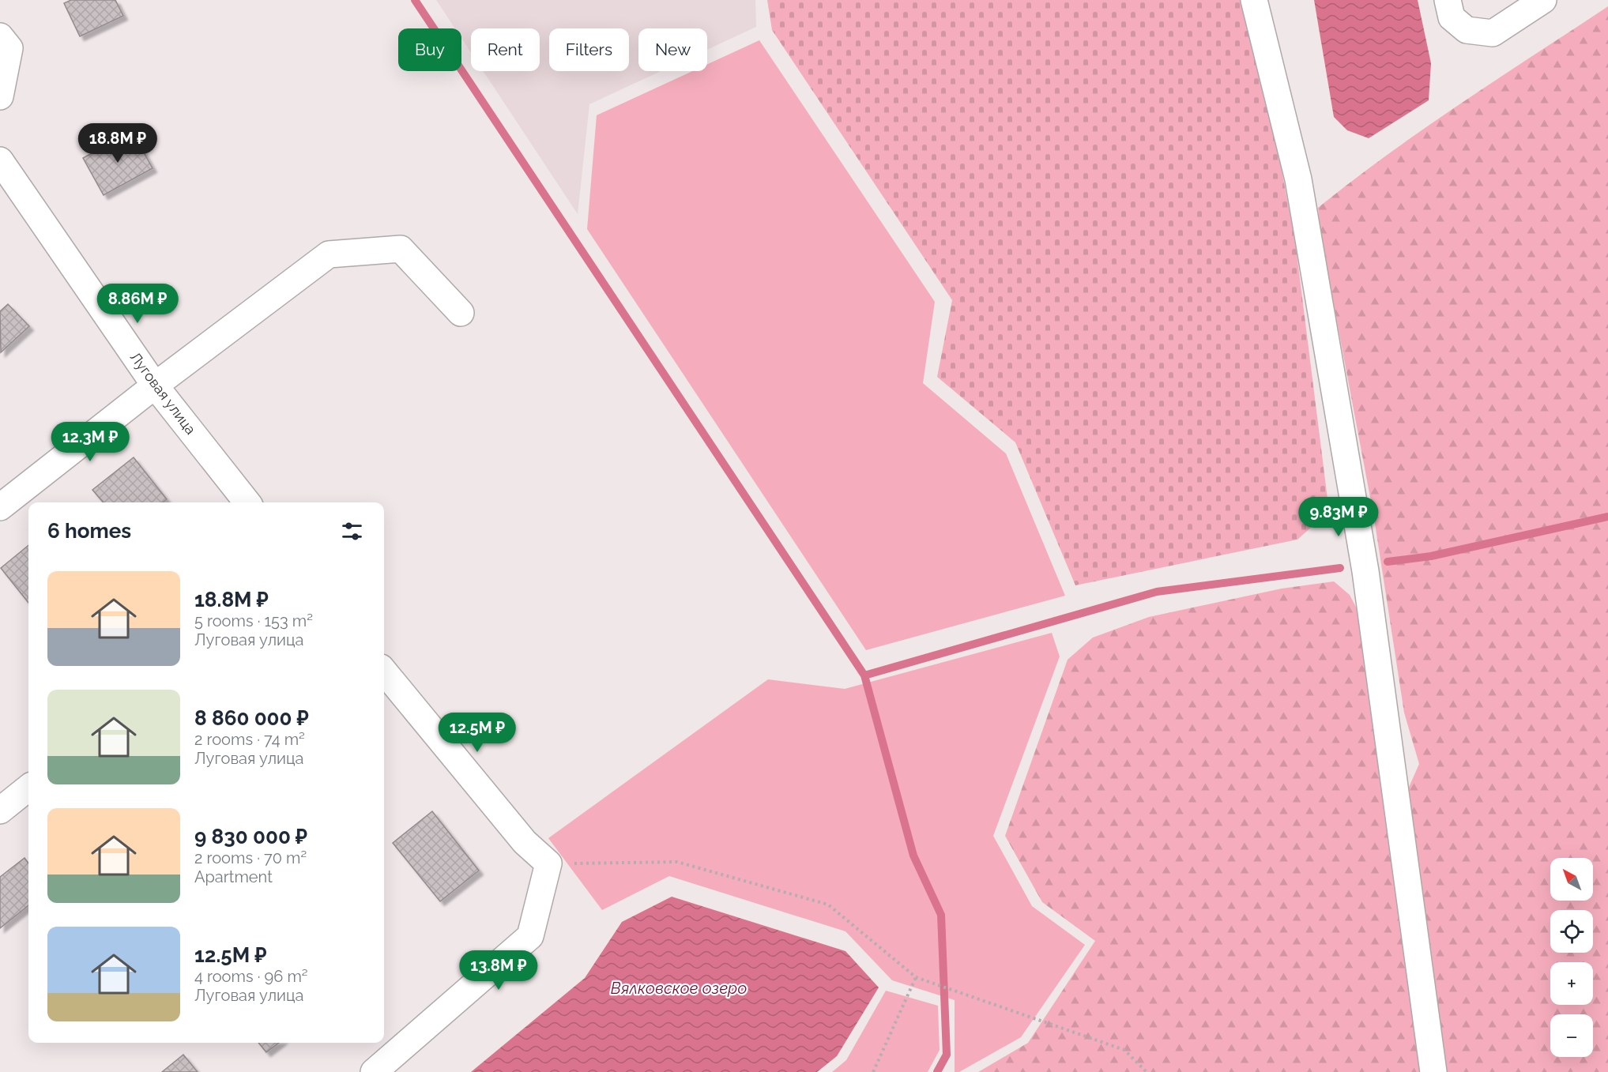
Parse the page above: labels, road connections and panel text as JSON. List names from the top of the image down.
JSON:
{
  "streets": {
    "street": ["Луговая улица"]
  },
  "water": ["Вялковское озеро"],
  "north": "top left",
  "page": {
    "chip": [
      "Buy",
      "Rent",
      "Filters",
      "New"
    ],
    "price": [
      "18.8M ₽",
      "8.86M ₽",
      "12.3M ₽",
      "9.83M ₽",
      "12.5M ₽",
      "13.8M ₽"
    ],
    "heading": "6 homes",
    "list": [
      {
        "name": "18.8M ₽",
        "note": "5 rooms · 153 m² · Луговая улица"
      },
      {
        "name": "8 860 000 ₽",
        "note": "2 rooms · 74 m² · Луговая улица"
      },
      {
        "name": "9 830 000 ₽",
        "note": "2 rooms · 70 m² · Apartment"
      },
      {
        "name": "12.5M ₽",
        "note": "4 rooms · 96 m² · Луговая улица"
      }
    ],
    "map_buttons": ["+", "−"]
  }
}
